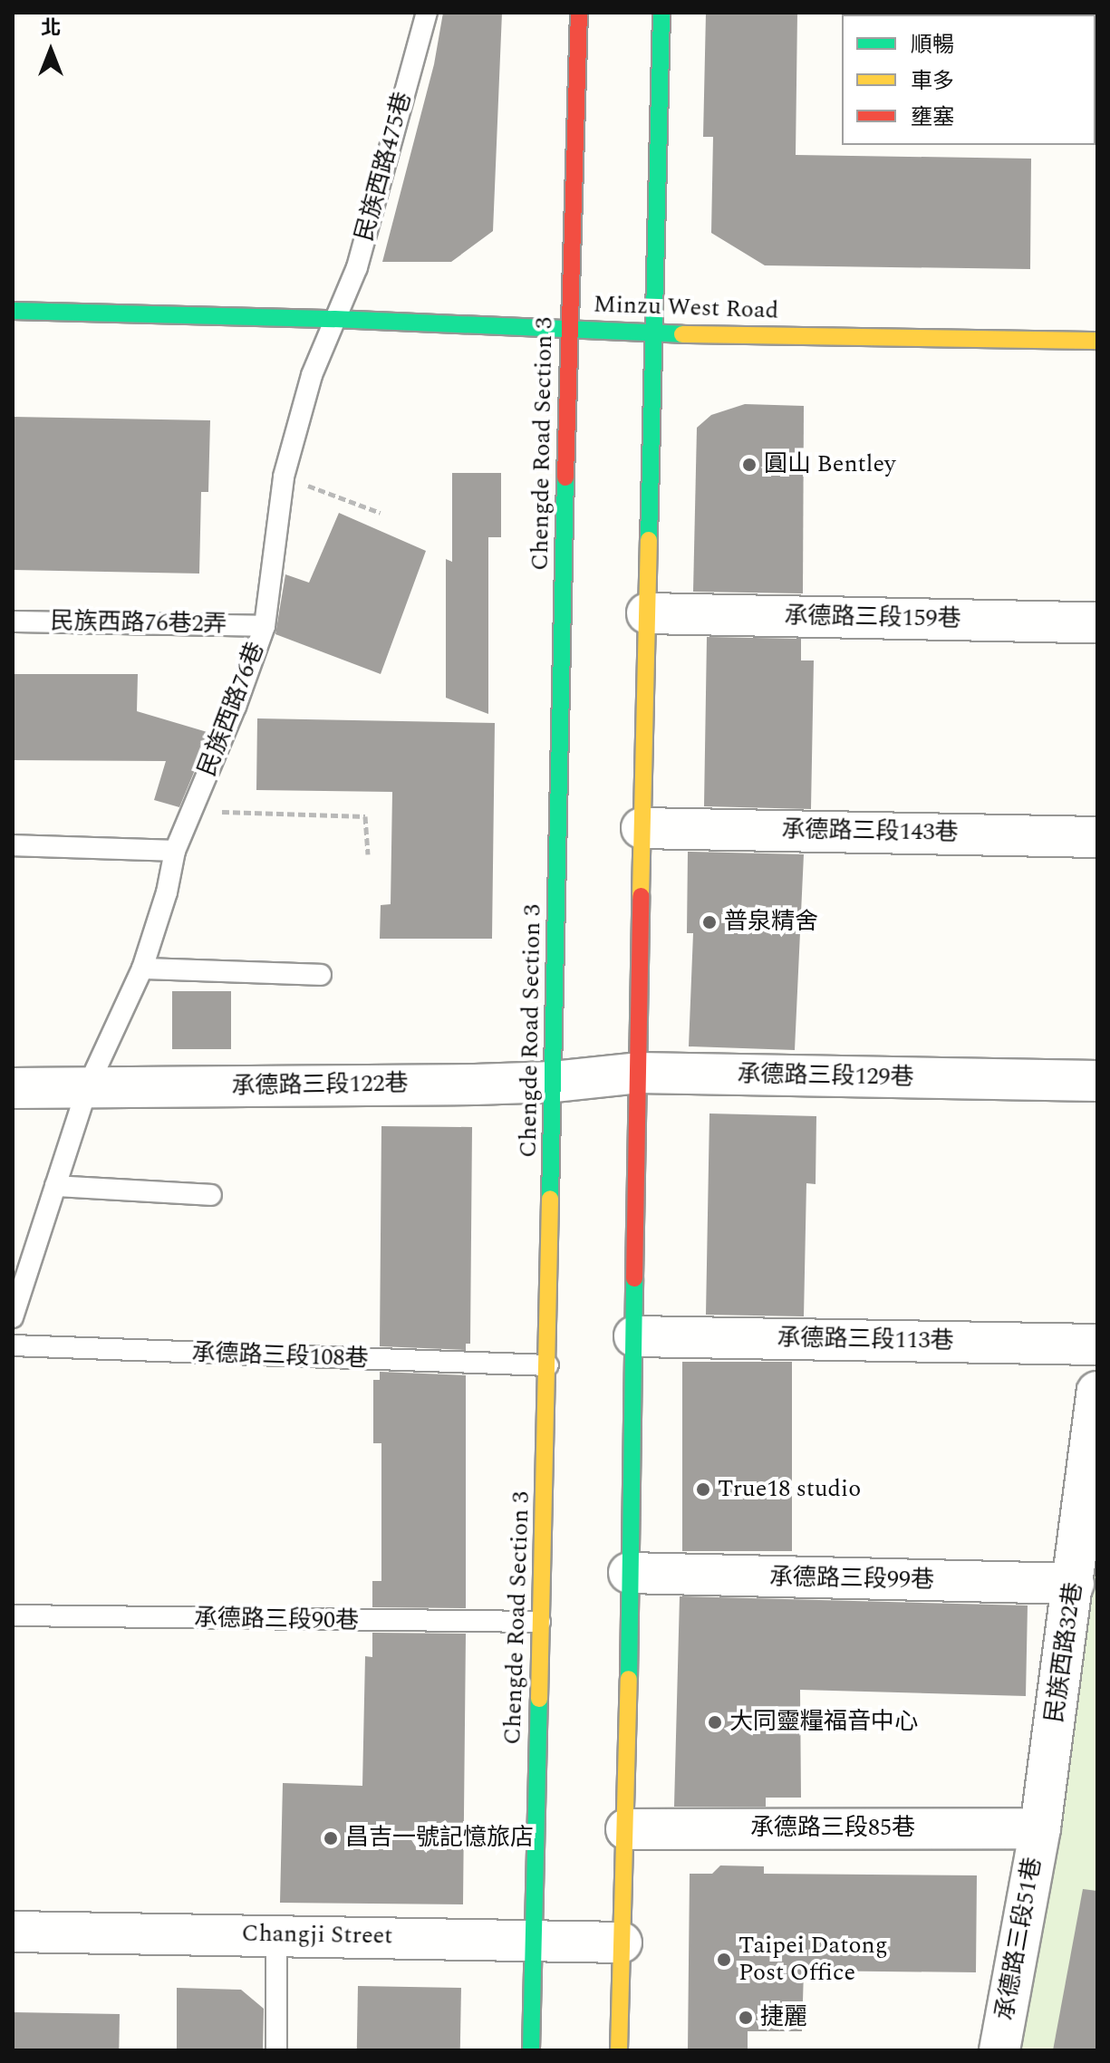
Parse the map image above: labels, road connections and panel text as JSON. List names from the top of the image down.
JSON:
{
  "streets": {
    "main road": ["Minzu West Road", "Chengde Road Section 3"],
    "street": [
      "承德路三段159巷",
      "承德路三段143巷",
      "承德路三段129巷",
      "承德路三段122巷",
      "承德路三段113巷",
      "承德路三段99巷",
      "民族西路32巷",
      "承德路三段85巷",
      "Changji Street",
      "承德路三段51巷"
    ],
    "lane": [
      "民族西路475巷",
      "民族西路76巷2弄",
      "民族西路76巷",
      "承德路三段108巷",
      "承德路三段90巷"
    ]
  },
  "crossings": [
    ["民族西路475巷", "Minzu West Road"],
    ["民族西路475巷", "民族西路76巷"],
    ["Minzu West Road", "Chengde Road Section 3"],
    ["Minzu West Road", "民族西路76巷"],
    ["Chengde Road Section 3", "承德路三段129巷"],
    ["Chengde Road Section 3", "承德路三段122巷"],
    ["Chengde Road Section 3", "承德路三段108巷"],
    ["Chengde Road Section 3", "承德路三段90巷"],
    ["Chengde Road Section 3", "Changji Street"],
    ["民族西路76巷2弄", "民族西路76巷"],
    ["民族西路76巷", "承德路三段122巷"],
    ["承德路三段129巷", "承德路三段122巷"],
    ["承德路三段99巷", "民族西路32巷"],
    ["民族西路32巷", "承德路三段85巷"],
    ["民族西路32巷", "承德路三段51巷"],
    ["承德路三段85巷", "承德路三段51巷"]
  ],
  "places": [
    "圓山 Bentley",
    "普泉精舍",
    "True18 studio",
    "大同靈糧福音中心",
    "昌吉一號記憶旅店",
    "Taipei Datong Post Office",
    "捷麗"
  ],
  "legend": ["順暢", "車多", "壅塞"],
  "north": "top"
}
